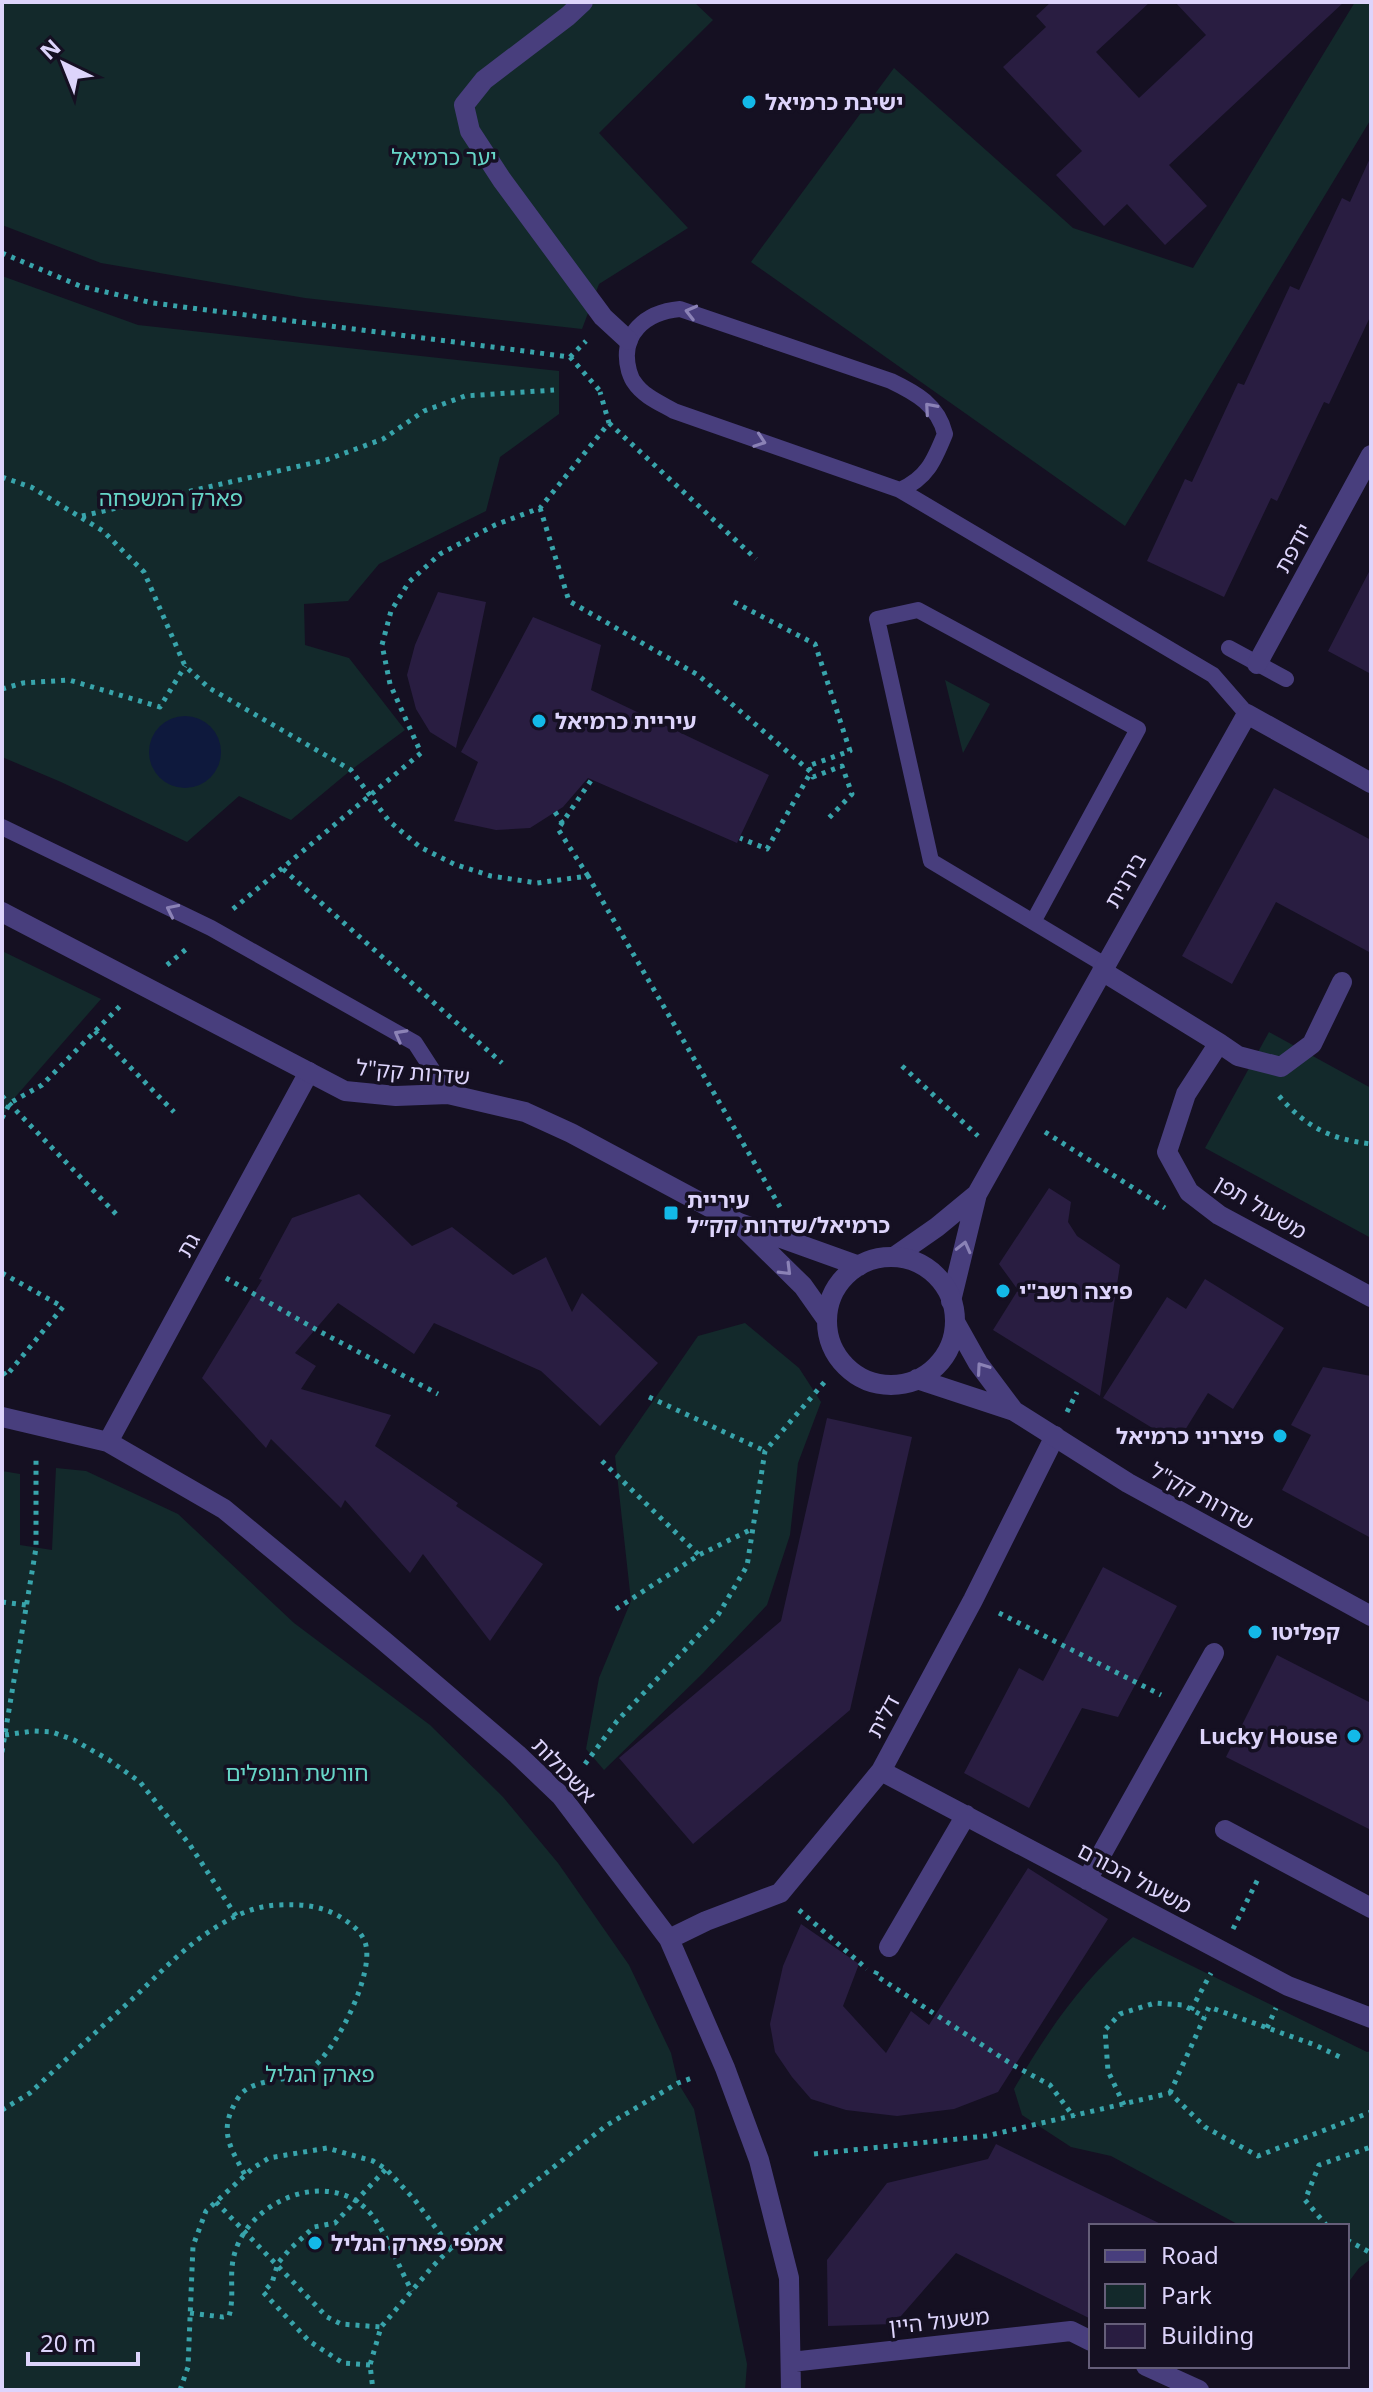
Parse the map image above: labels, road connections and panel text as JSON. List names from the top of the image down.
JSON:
{
  "streets": {
    "street": [
      "יודפת",
      "בירנית",
      "שדרות קק\"ל",
      "משעול תפן",
      "גת",
      "דלית",
      "אשכולות",
      "משעול הכורם",
      "משעול היין"
    ]
  },
  "crossings": [
    ["שדרות קק\"ל", "גת"],
    ["שדרות קק\"ל", "דלית"],
    ["גת", "אשכולות"],
    ["דלית", "אשכולות"],
    ["דלית", "משעול הכורם"],
    ["אשכולות", "משעול היין"]
  ],
  "parks": [
    "יער כרמיאל",
    "פארק המשפחה",
    "חורשת הנופלים",
    "פארק הגליל"
  ],
  "places": {
    "other": [
      "ישיבת כרמיאל",
      "עיריית כרמיאל",
      "פיצה רשב\"י",
      "פיצריני כרמיאל",
      "קפליטו",
      "Lucky House",
      "אמפי פארק הגליל"
    ],
    "transit": ["עיריית כרמיאל/שדרות קק״ל"]
  },
  "legend": ["Road", "Park", "Building"],
  "scale_bar": "20 m",
  "north": "top left"
}
